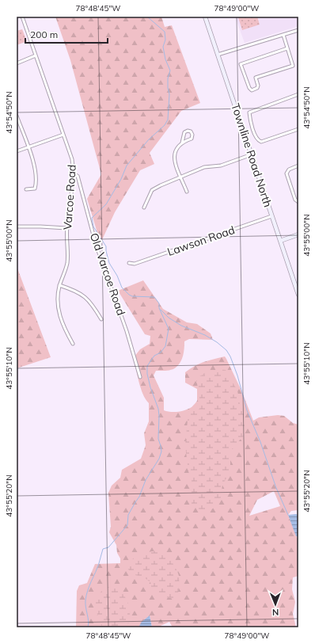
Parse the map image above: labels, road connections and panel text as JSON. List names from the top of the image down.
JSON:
{
  "streets": {
    "main road": ["Townline Road North"],
    "street": ["Varcoe Road", "Lawson Road", "Old Varcoe Road"]
  },
  "crossings": [
    ["Townline Road North", "Lawson Road"],
    ["Varcoe Road", "Old Varcoe Road"]
  ],
  "scale_bar": "200 m",
  "north": "bottom",
  "coordinates": [
    "78°48'45\"W",
    "78°49'00\"W",
    "43°54'50\"N",
    "43°55'00\"N",
    "43°55'10\"N",
    "43°55'20\"N"
  ]
}
